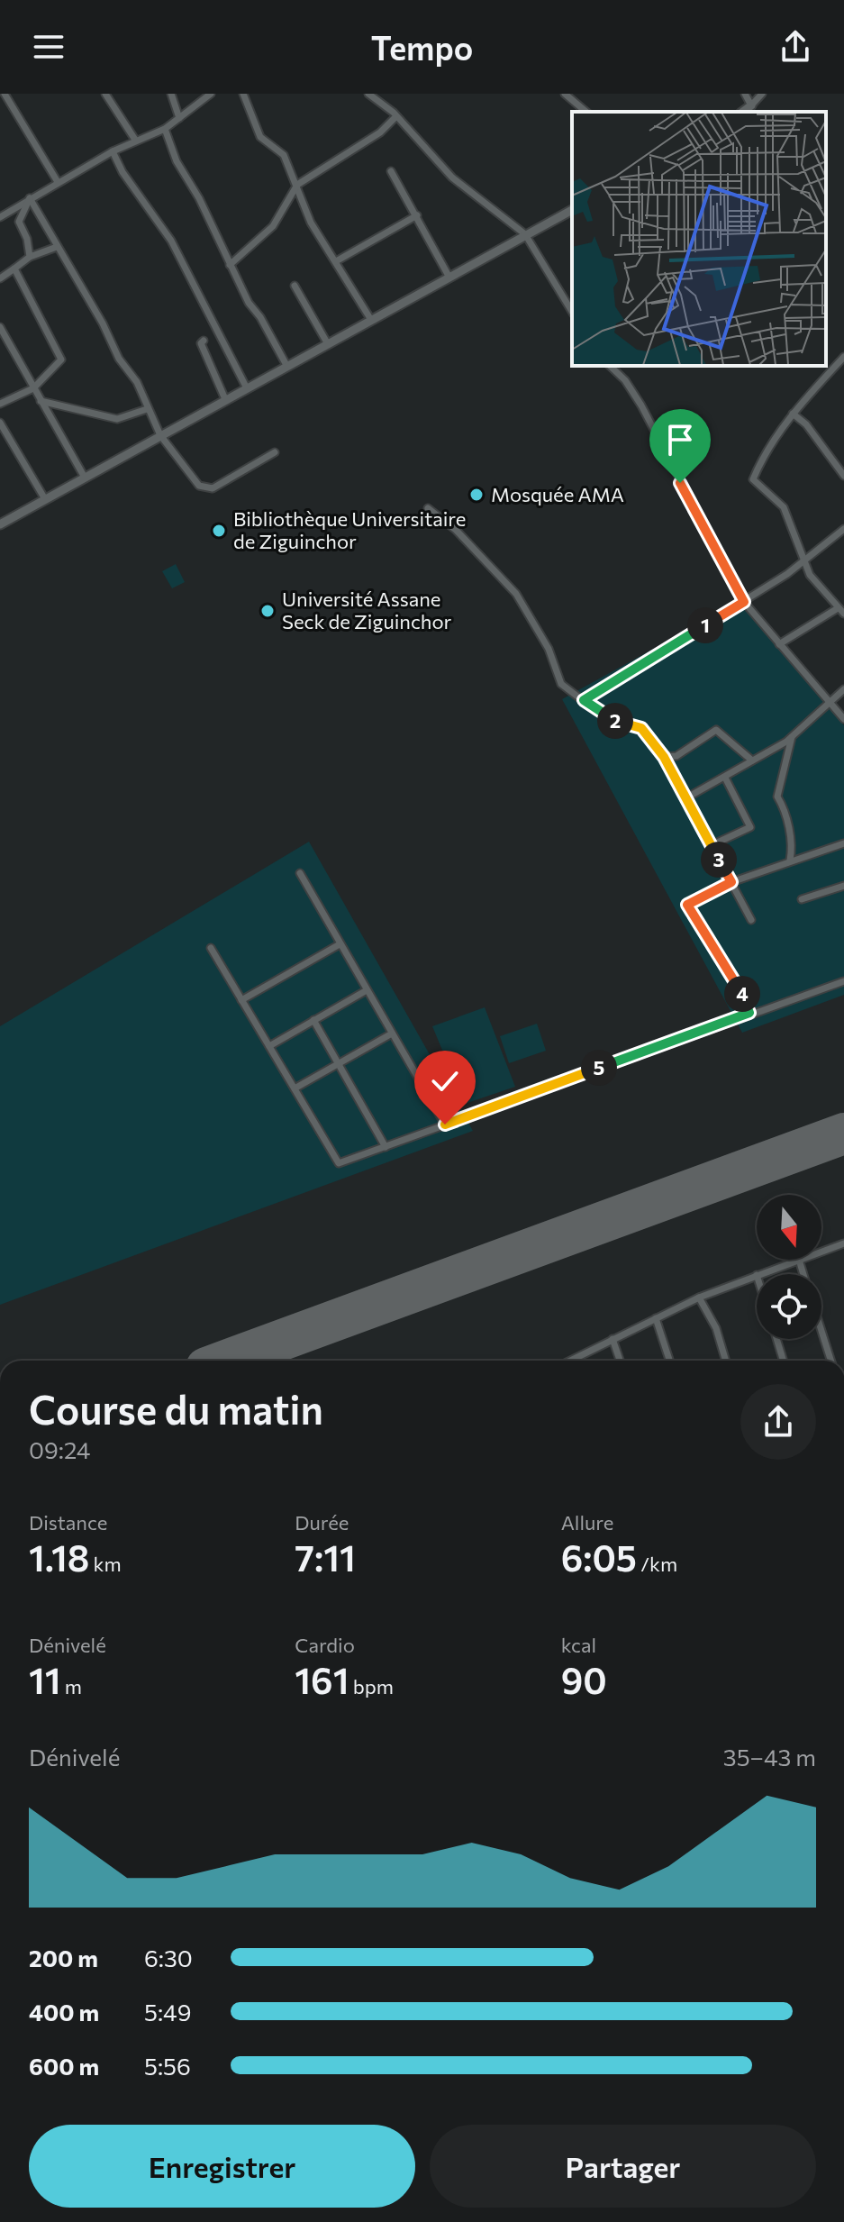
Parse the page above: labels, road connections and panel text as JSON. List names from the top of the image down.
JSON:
{
  "places": ["Mosquée AMA", "Bibliothèque Universitaire de Ziguinchor", "Université Assane Seck de Ziguinchor"],
  "north": "bottom",
  "page": {
    "header": "Tempo",
    "pins": [
      "1",
      "2",
      "3",
      "4",
      "5"
    ],
    "heading": ["Course du matin", "09:24"],
    "stats": [
      ["Distance", "1.18 km"],
      ["Durée", "7:11"],
      ["Allure", "6:05 /km"],
      ["Dénivelé", "11 m"],
      ["Cardio", "161 bpm"],
      ["kcal", "90"]
    ],
    "chart": ["Dénivelé", "35–43 m"],
    "list": [
      {
        "name": "200 m",
        "note": "6:30"
      },
      {
        "name": "400 m",
        "note": "5:49"
      },
      {
        "name": "600 m",
        "note": "5:56"
      }
    ],
    "buttons": ["Enregistrer", "Partager"]
  }
}
